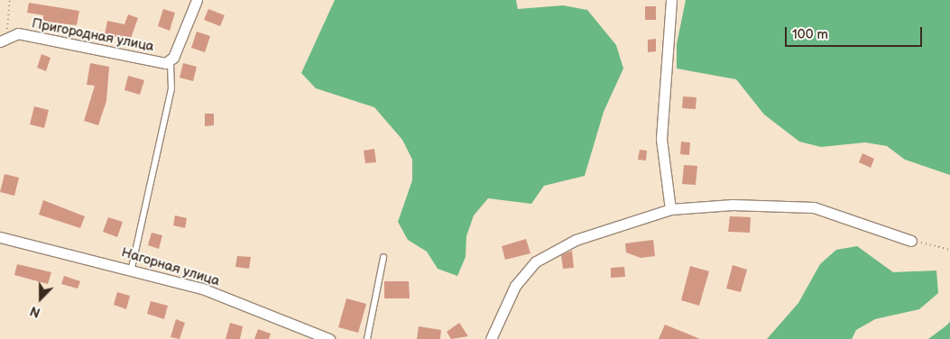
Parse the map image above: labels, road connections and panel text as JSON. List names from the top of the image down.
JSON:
{
  "streets": {
    "street": ["Пригородная улица", "Нагорная улица"]
  },
  "scale_bar": "100 m",
  "north": "bottom"
}
